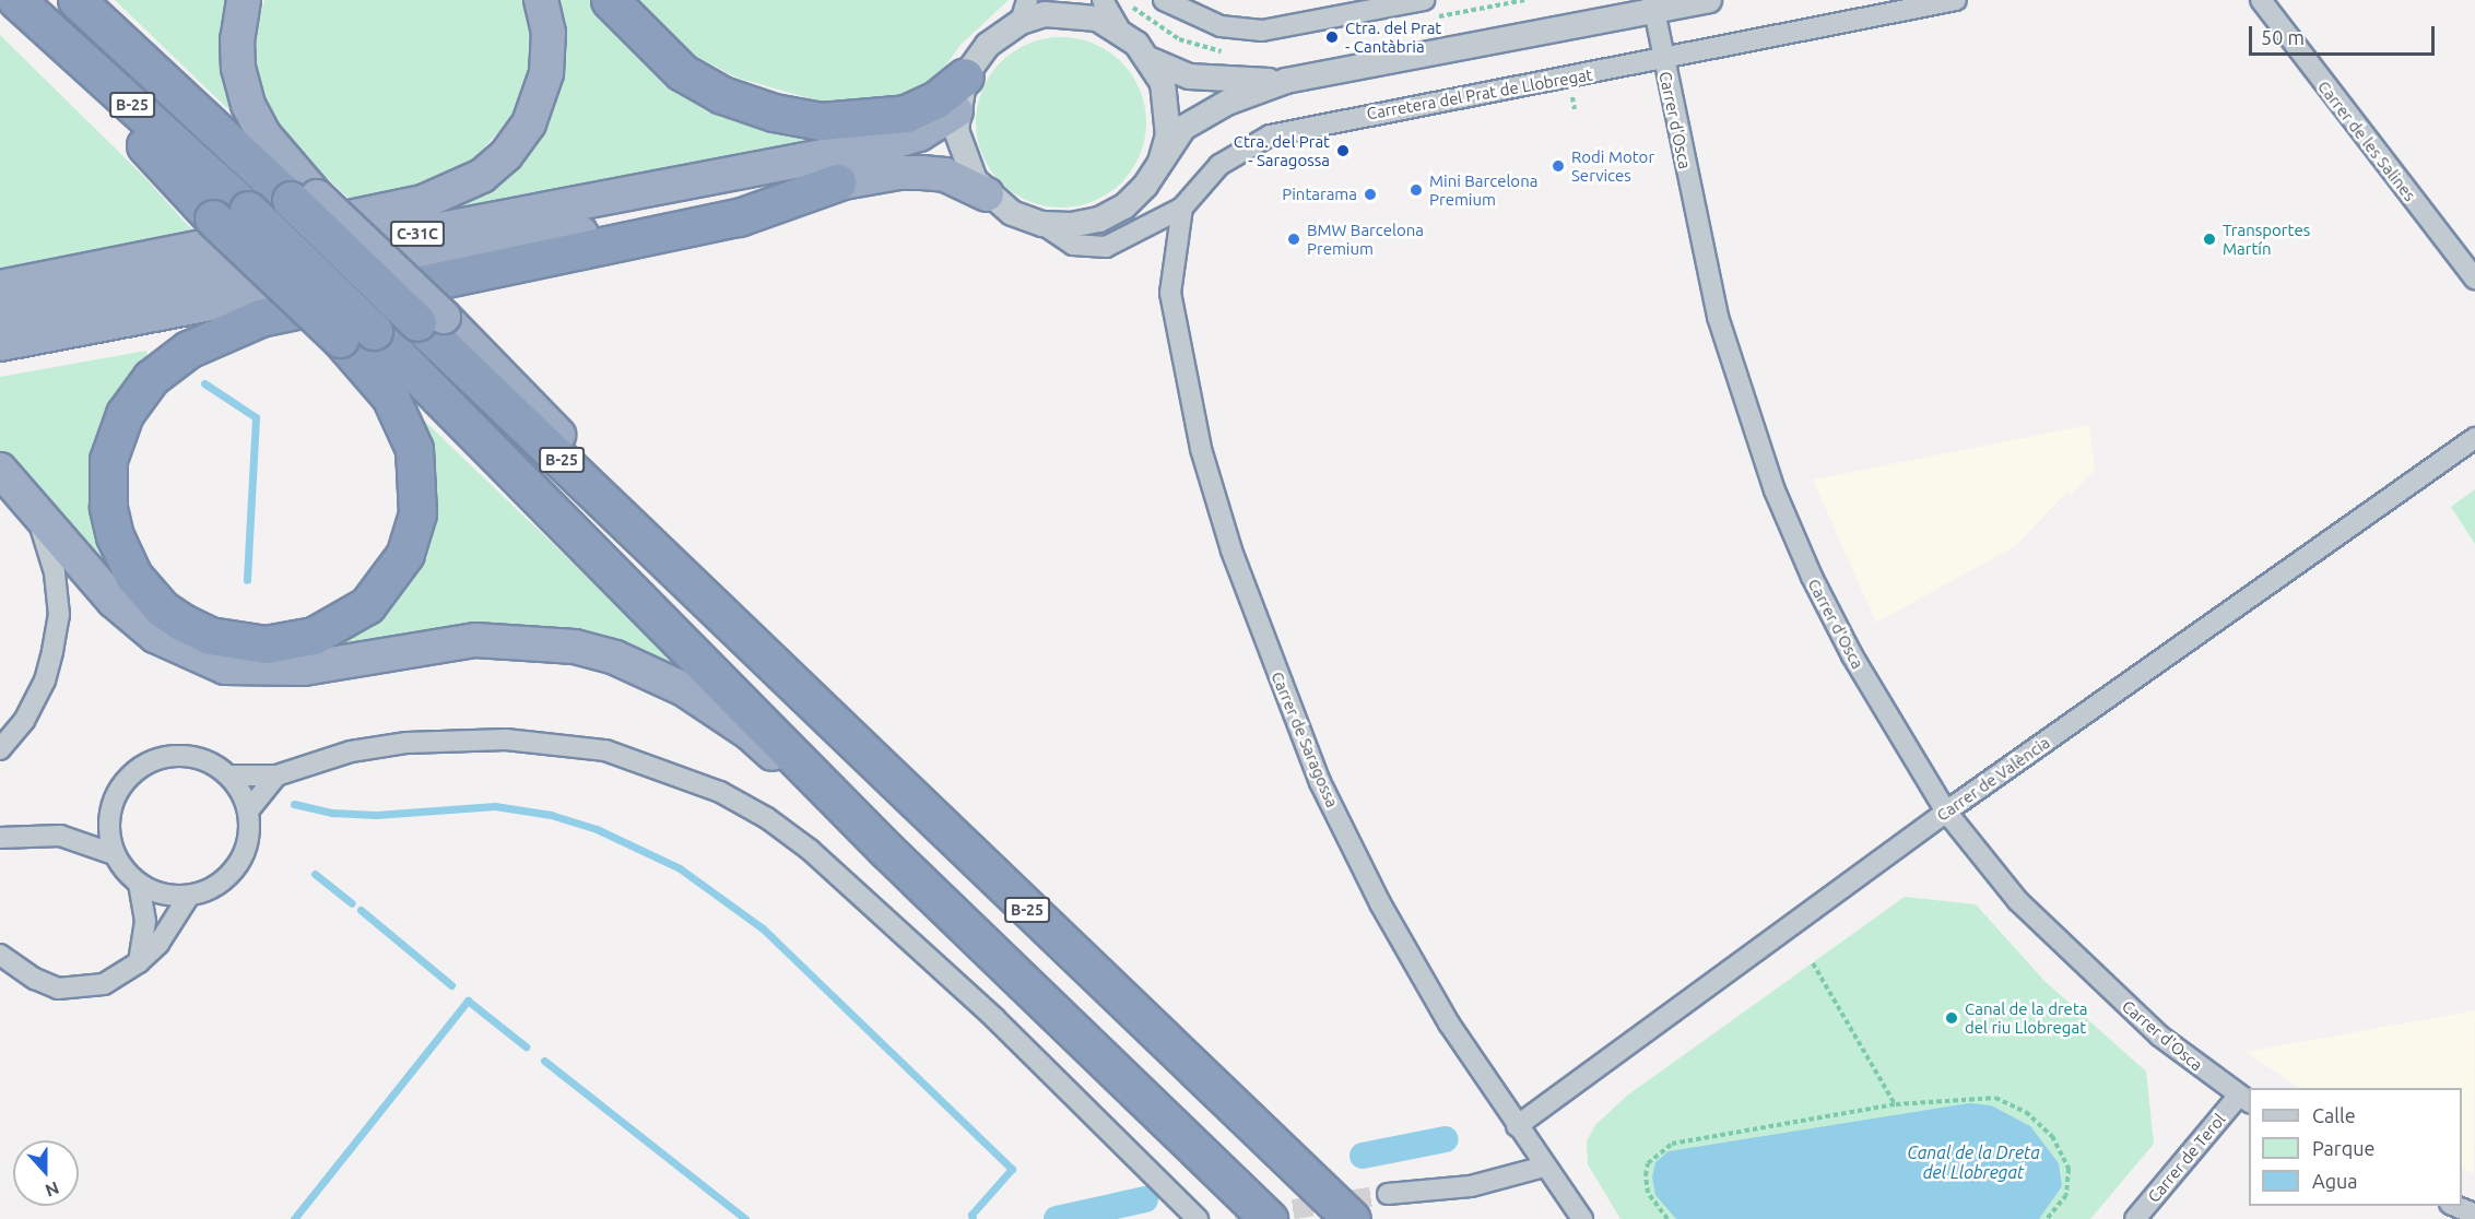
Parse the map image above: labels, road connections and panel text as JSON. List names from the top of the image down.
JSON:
{
  "streets": {
    "highway": ["B-25", "C-31C"],
    "street": [
      "Carretera del Prat de Llobregat",
      "Carrer d'Osca",
      "Carrer de les Salines",
      "Carrer de Saragossa",
      "Carrer de València",
      "Carrer de Terol"
    ]
  },
  "crossings": [
    ["Carretera del Prat de Llobregat", "Carrer d'Osca"],
    ["Carretera del Prat de Llobregat", "C-31C"],
    ["Carretera del Prat de Llobregat", "Carrer de Saragossa"],
    ["Carrer d'Osca", "Carrer de València"],
    ["Carrer d'Osca", "Carrer de Terol"],
    ["Carrer de Saragossa", "Carrer de València"]
  ],
  "water": ["Canal de la Dreta del Llobregat"],
  "places": [
    "Ctra. del Prat - Cantàbria",
    "Ctra. del Prat - Saragossa",
    "Rodi Motor Services",
    "Mini Barcelona Premium",
    "Pintarama",
    "BMW Barcelona Premium",
    "Transportes Martín",
    "Canal de la dreta del riu Llobregat"
  ],
  "legend": ["Calle", "Parque", "Agua"],
  "scale_bar": "50 m",
  "north": "bottom"
}
